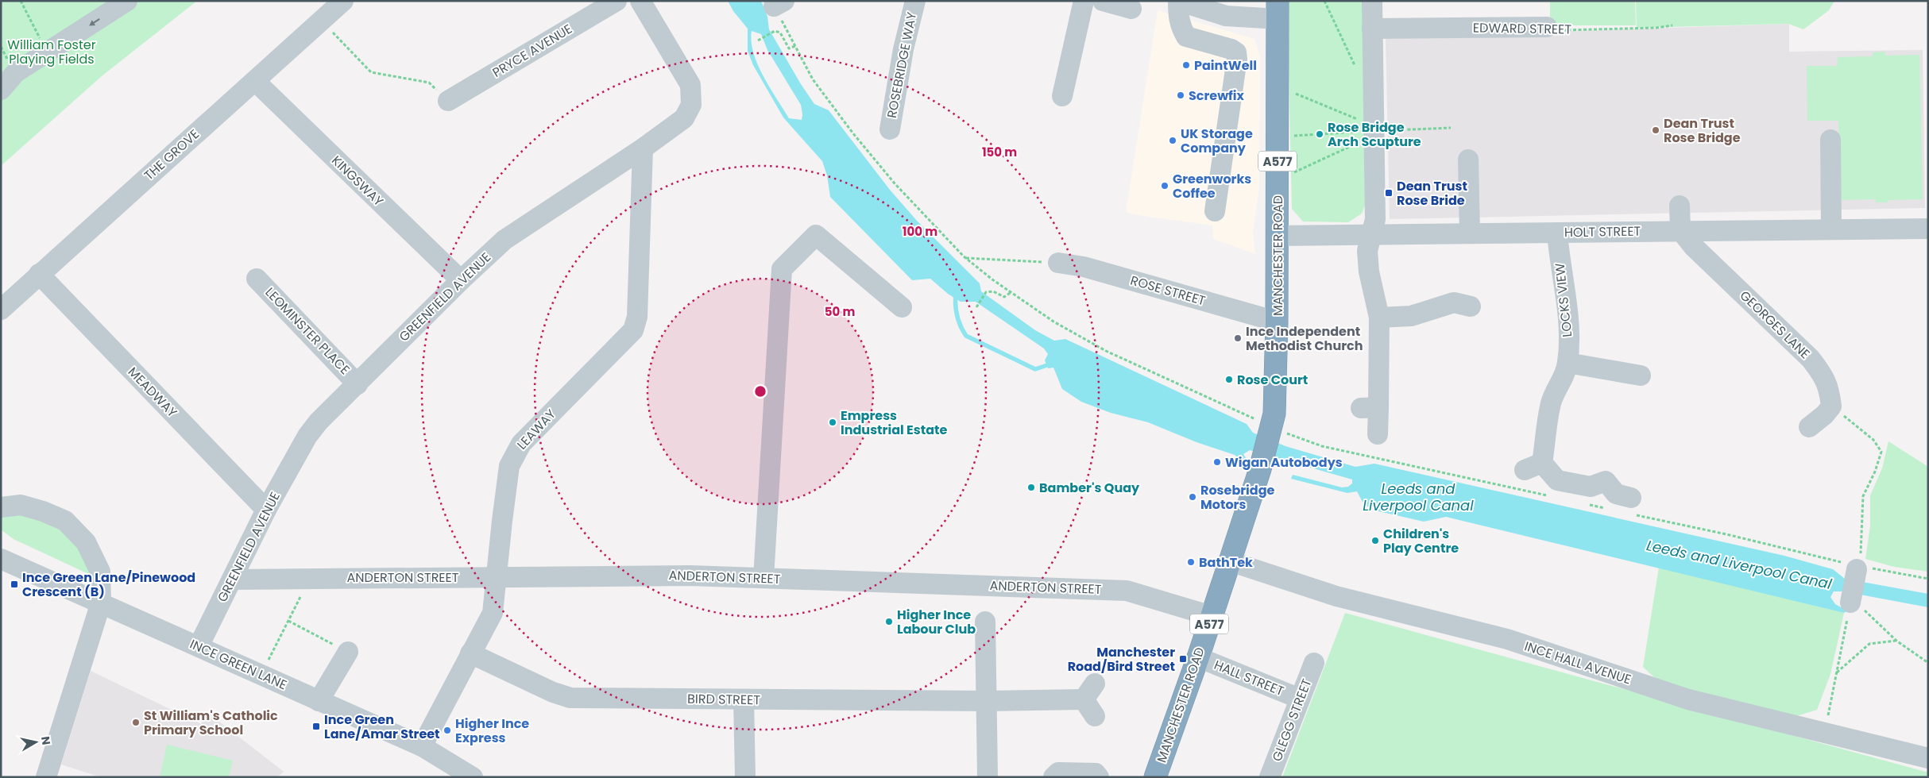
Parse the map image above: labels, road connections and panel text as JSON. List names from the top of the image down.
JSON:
{
  "streets": {
    "highway": ["A577", "MANCHESTER ROAD"],
    "street": [
      "EDWARD STREET",
      "PRYCE AVENUE",
      "ROSEBRIDGE WAY",
      "THE GROVE",
      "KINGSWAY",
      "HOLT STREET",
      "ROSE STREET",
      "GREENFIELD AVENUE",
      "LOCKS VIEW",
      "GEORGES LANE",
      "LEOMINSTER PLACE",
      "MEADWAY",
      "LEAWAY",
      "ANDERTON STREET",
      "INCE HALL AVENUE",
      "INCE GREEN LANE",
      "HALL STREET",
      "BIRD STREET",
      "GLEGG STREET"
    ]
  },
  "crossings": [
    ["THE GROVE", "KINGSWAY"],
    ["THE GROVE", "MEADWAY"],
    ["KINGSWAY", "GREENFIELD AVENUE"],
    ["HOLT STREET", "MANCHESTER ROAD"],
    ["HOLT STREET", "LOCKS VIEW"],
    ["HOLT STREET", "GEORGES LANE"],
    ["MANCHESTER ROAD", "ROSE STREET"],
    ["MANCHESTER ROAD", "ANDERTON STREET"],
    ["MANCHESTER ROAD", "INCE HALL AVENUE"],
    ["MANCHESTER ROAD", "HALL STREET"],
    ["GREENFIELD AVENUE", "LEOMINSTER PLACE"],
    ["GREENFIELD AVENUE", "MEADWAY"],
    ["GREENFIELD AVENUE", "LEAWAY"],
    ["GREENFIELD AVENUE", "ANDERTON STREET"],
    ["GREENFIELD AVENUE", "INCE GREEN LANE"],
    ["LEAWAY", "ANDERTON STREET"],
    ["LEAWAY", "INCE GREEN LANE"],
    ["LEAWAY", "BIRD STREET"],
    ["HALL STREET", "GLEGG STREET"]
  ],
  "water": ["Leeds and Liverpool Canal"],
  "parks": ["William Foster Playing Fields"],
  "places": {
    "other": [
      "PaintWell",
      "Screwfix",
      "Dean Trust Rose Bridge",
      "Rose Bridge Arch Scupture",
      "UK Storage Company",
      "Greenworks Coffee",
      "Ince Independent Methodist Church",
      "Rose Court",
      "Empress Industrial Estate",
      "Wigan Autobodys",
      "Bamber's Quay",
      "Rosebridge Motors",
      "Children's Play Centre",
      "BathTek",
      "Higher Ince Labour Club",
      "St William's Catholic Primary School",
      "Higher Ince Express"
    ],
    "transit": [
      "Dean Trust Rose Bride",
      "Ince Green Lane/Pinewood Crescent (B)",
      "Manchester Road/Bird Street",
      "Ince Green Lane/Amar Street"
    ]
  },
  "north": "right",
  "rings": ["150 m", "100 m", "50 m"]
}
